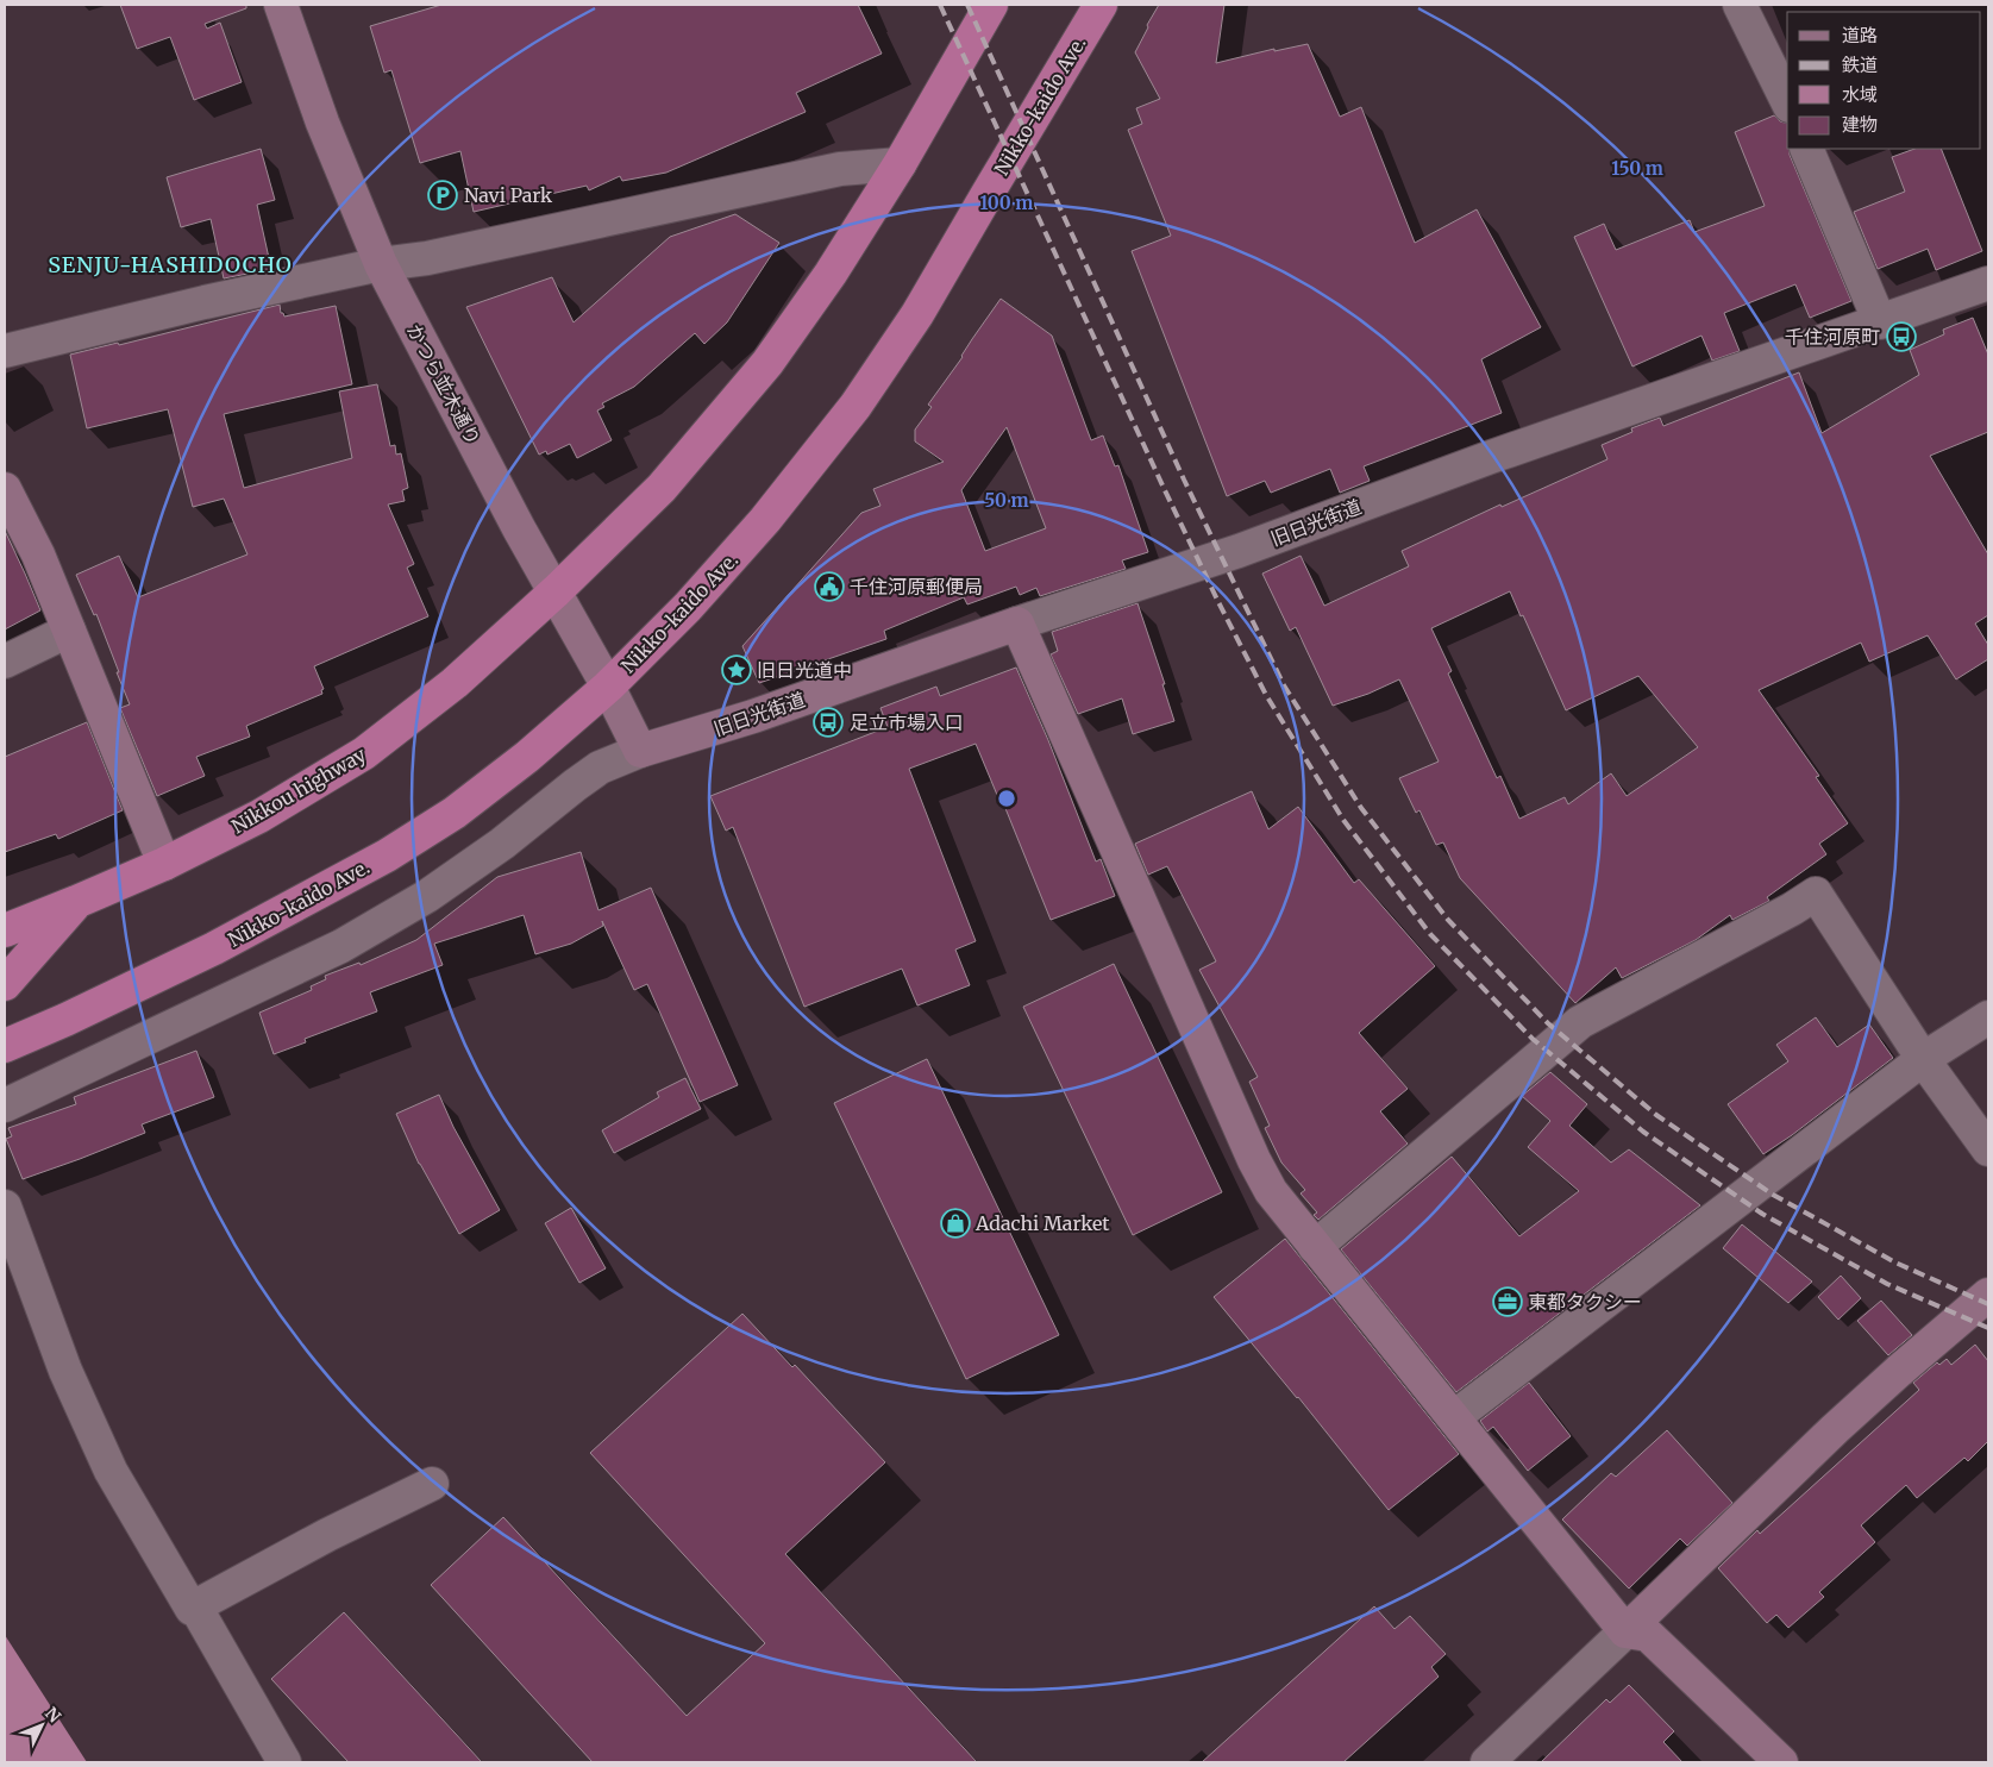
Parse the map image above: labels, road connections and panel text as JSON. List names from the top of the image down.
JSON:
{
  "streets": {
    "highway": ["Nikko-kaido Ave.", "Nikkou highway"],
    "street": ["かつら並木通り", "旧日光街道"]
  },
  "crossings": [
    ["Nikko-kaido Ave.", "かつら並木通り"],
    ["かつら並木通り", "旧日光街道"],
    ["かつら並木通り", "Nikkou highway"]
  ],
  "districts": ["SENJU-HASHIDOCHO"],
  "places": {
    "parking": ["Navi Park"],
    "bus stop": ["千住河原町", "足立市場入口"],
    "public building": ["千住河原郵便局"],
    "place": ["旧日光道中"],
    "shop": ["Adachi Market"],
    "office": ["東都タクシー"]
  },
  "legend": [
    "道路",
    "鉄道",
    "水域",
    "建物"
  ],
  "north": "top right",
  "rings": ["150 m", "100 m", "50 m"]
}
